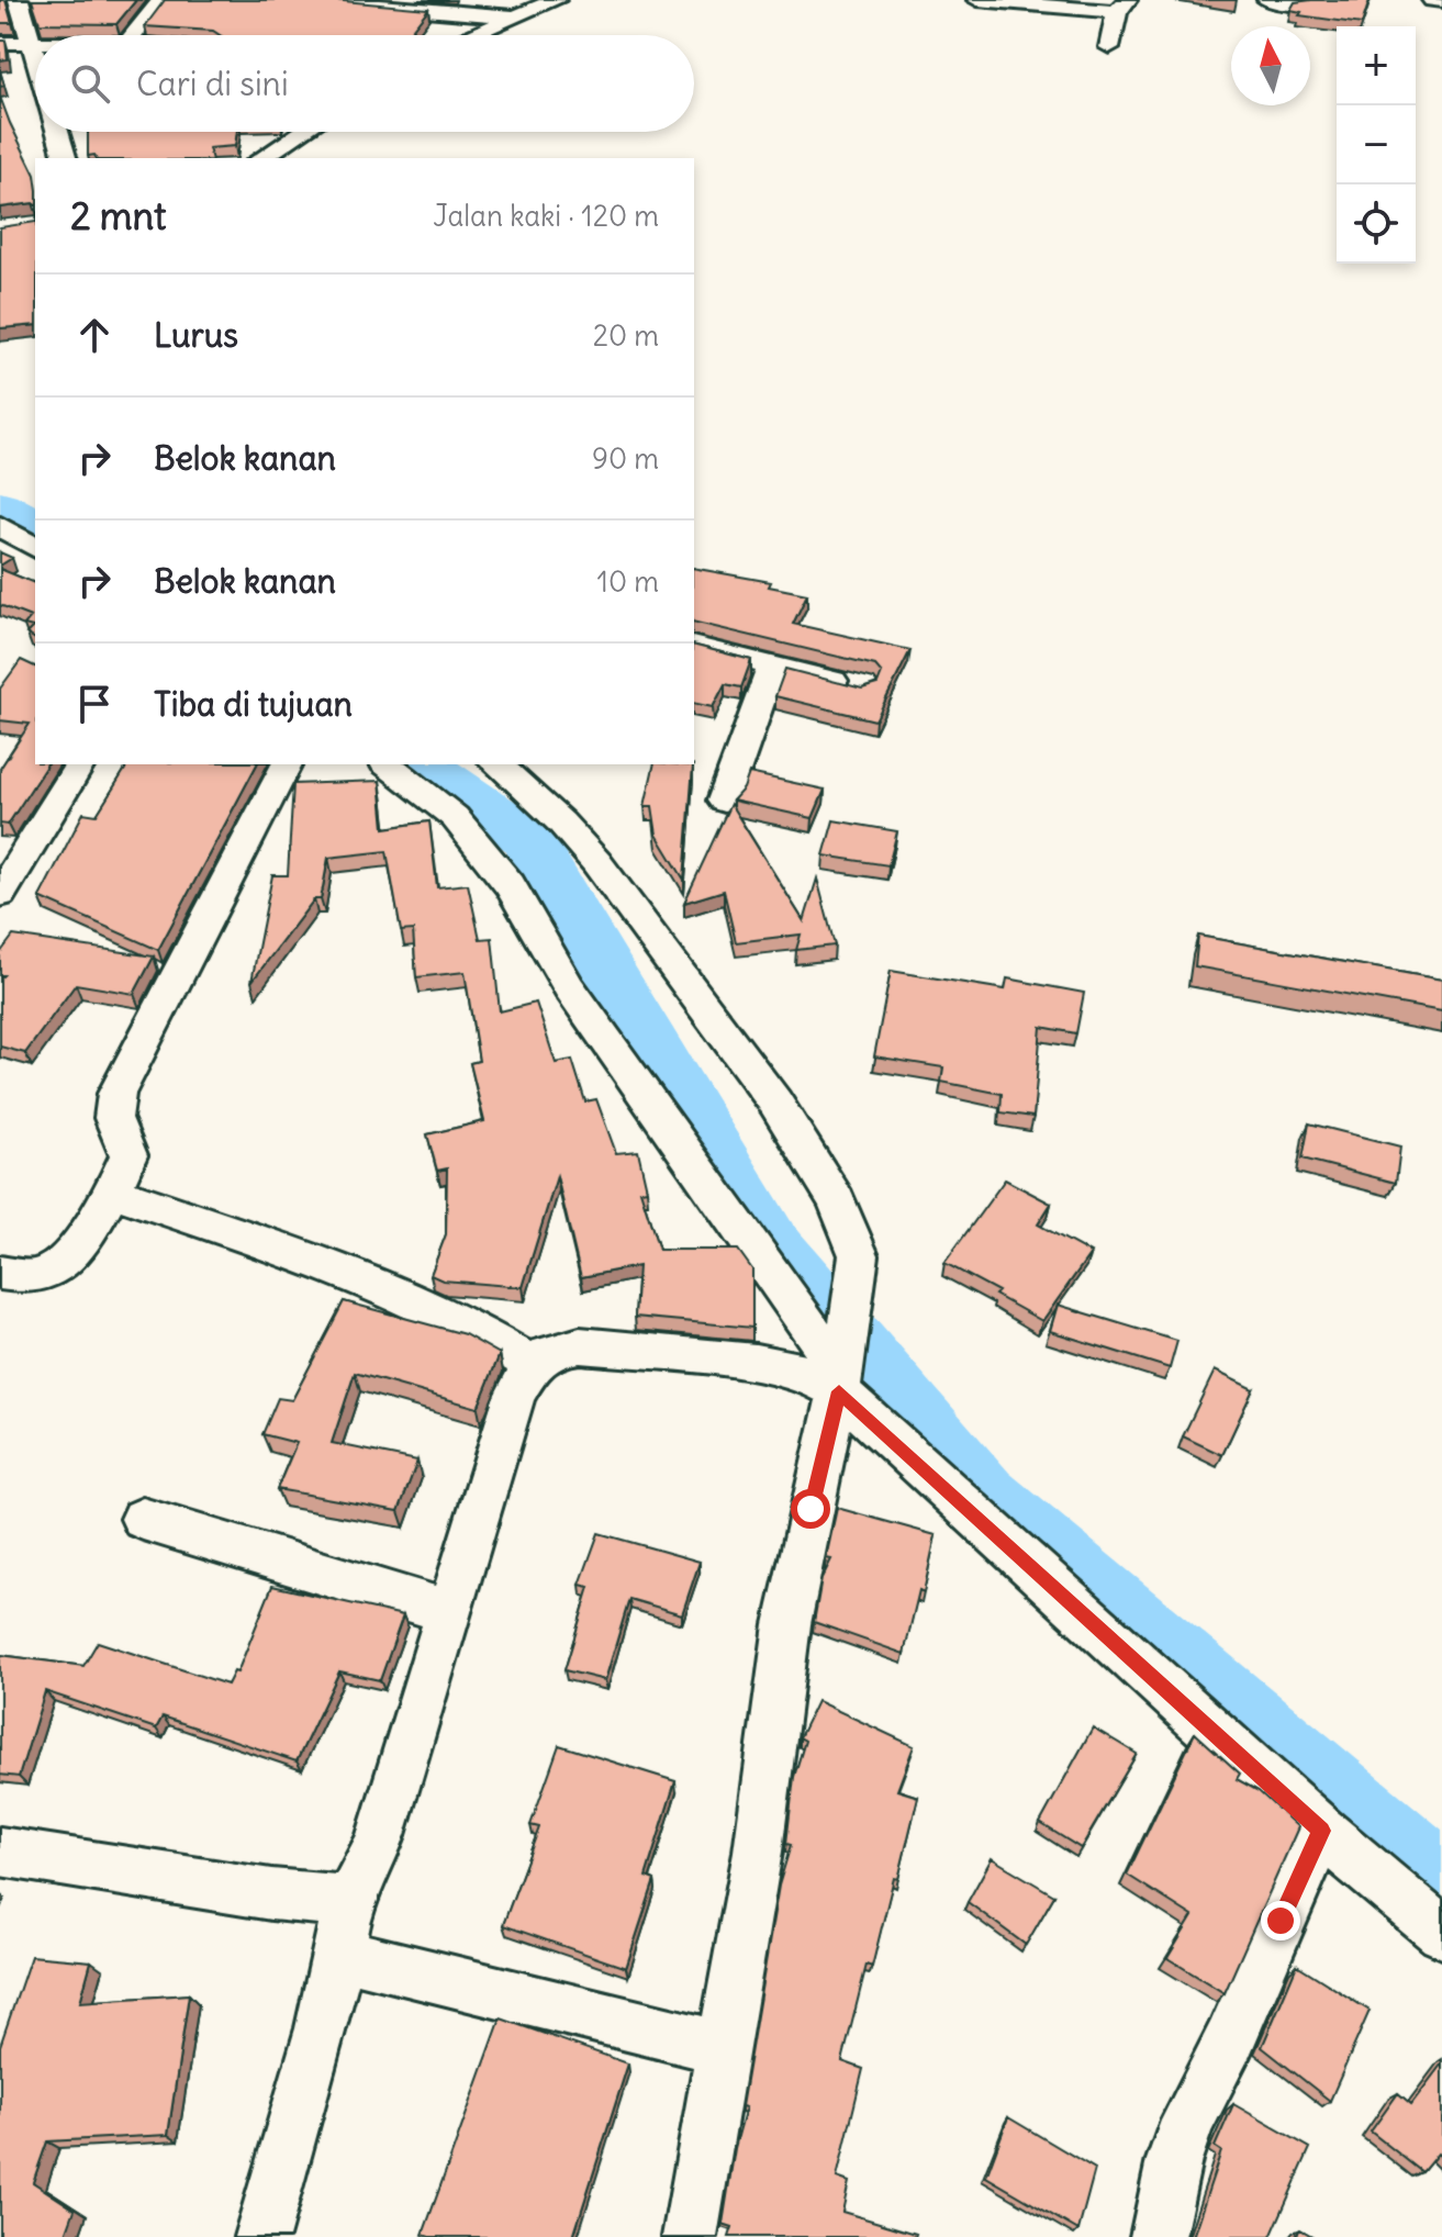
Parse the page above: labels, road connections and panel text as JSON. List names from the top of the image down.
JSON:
{
  "north": "top",
  "page": {
    "map_buttons": ["+", "−"],
    "search": "Cari di sini",
    "heading": ["2 mnt", "Jalan kaki · 120 m"],
    "list": [
      ["Lurus", "20 m"],
      ["Belok kanan", "90 m"],
      ["Belok kanan", "10 m"],
      "Tiba di tujuan"
    ]
  }
}
